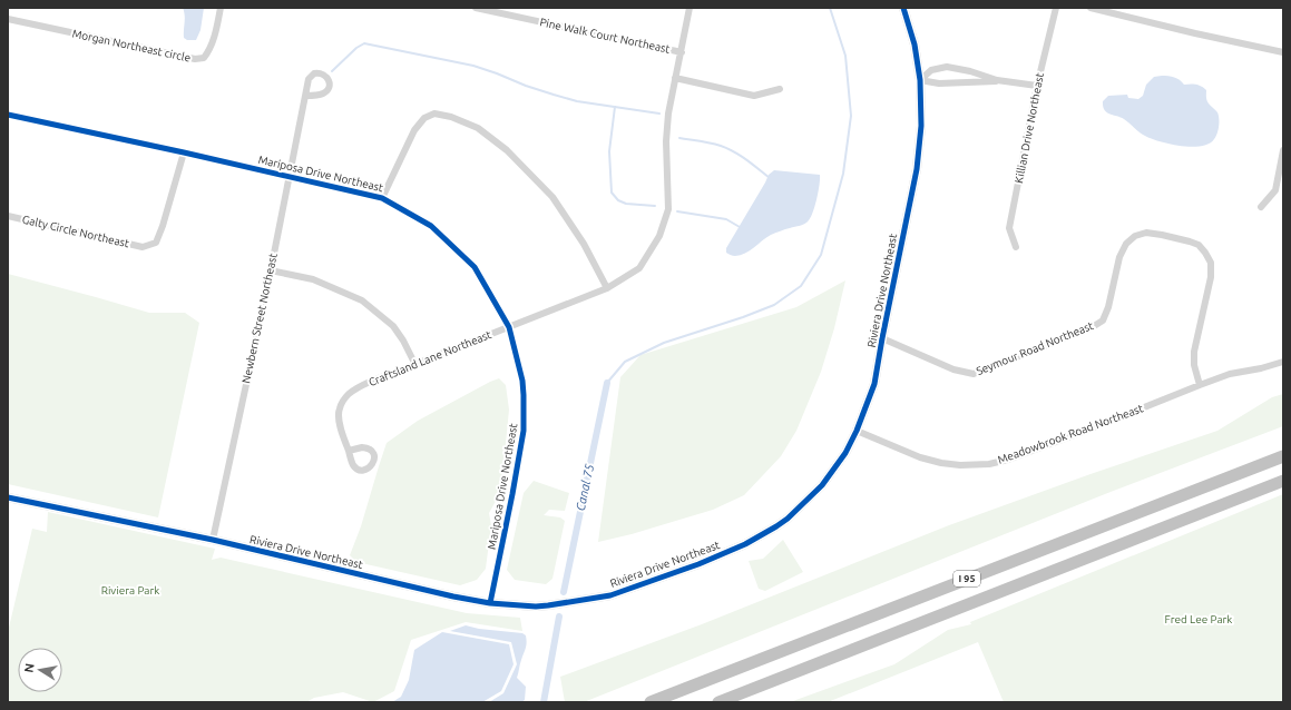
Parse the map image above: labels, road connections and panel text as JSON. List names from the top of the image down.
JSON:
{
  "streets": {
    "highway": ["I 95"],
    "street": [
      "Pine Walk Court Northeast",
      "Morgan Northeast circle",
      "Killian Drive Northeast",
      "Mariposa Drive Northeast",
      "Galty Circle Northeast",
      "Riviera Drive Northeast",
      "Newbern Street Northeast",
      "Seymour Road Northeast",
      "Craftsland Lane Northeast",
      "Meadowbrook Road Northeast"
    ]
  },
  "crossings": [
    ["Pine Walk Court Northeast", "Craftsland Lane Northeast"],
    ["Mariposa Drive Northeast", "Galty Circle Northeast"],
    ["Mariposa Drive Northeast", "Riviera Drive Northeast"],
    ["Mariposa Drive Northeast", "Newbern Street Northeast"],
    ["Mariposa Drive Northeast", "Craftsland Lane Northeast"],
    ["Riviera Drive Northeast", "Newbern Street Northeast"],
    ["Riviera Drive Northeast", "Seymour Road Northeast"],
    ["Riviera Drive Northeast", "Meadowbrook Road Northeast"],
    ["Seymour Road Northeast", "Meadowbrook Road Northeast"]
  ],
  "water": ["Canal 75"],
  "parks": ["Riviera Park", "Fred Lee Park"],
  "north": "left"
}
